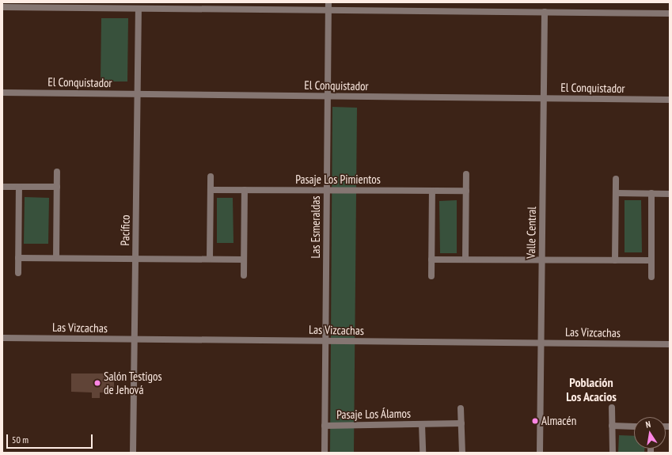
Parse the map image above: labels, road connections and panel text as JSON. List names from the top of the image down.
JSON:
{
  "streets": {
    "street": [
      "El Conquistador",
      "Pasaje Los Pimientos",
      "Las Esmeraldas",
      "Pacífico",
      "Valle Central",
      "Las Vizcachas",
      "Pasaje Los Álamos"
    ]
  },
  "crossings": [
    ["El Conquistador", "Las Esmeraldas"],
    ["El Conquistador", "Pacífico"],
    ["El Conquistador", "Valle Central"],
    ["Pasaje Los Pimientos", "Las Esmeraldas"],
    ["Las Esmeraldas", "Las Vizcachas"],
    ["Las Esmeraldas", "Pasaje Los Álamos"],
    ["Pacífico", "Las Vizcachas"],
    ["Valle Central", "Las Vizcachas"]
  ],
  "districts": ["Población Los Acacios"],
  "places": ["Salón Testigos de Jehová", "Almacén"],
  "scale_bar": "50 m",
  "north": "top"
}
